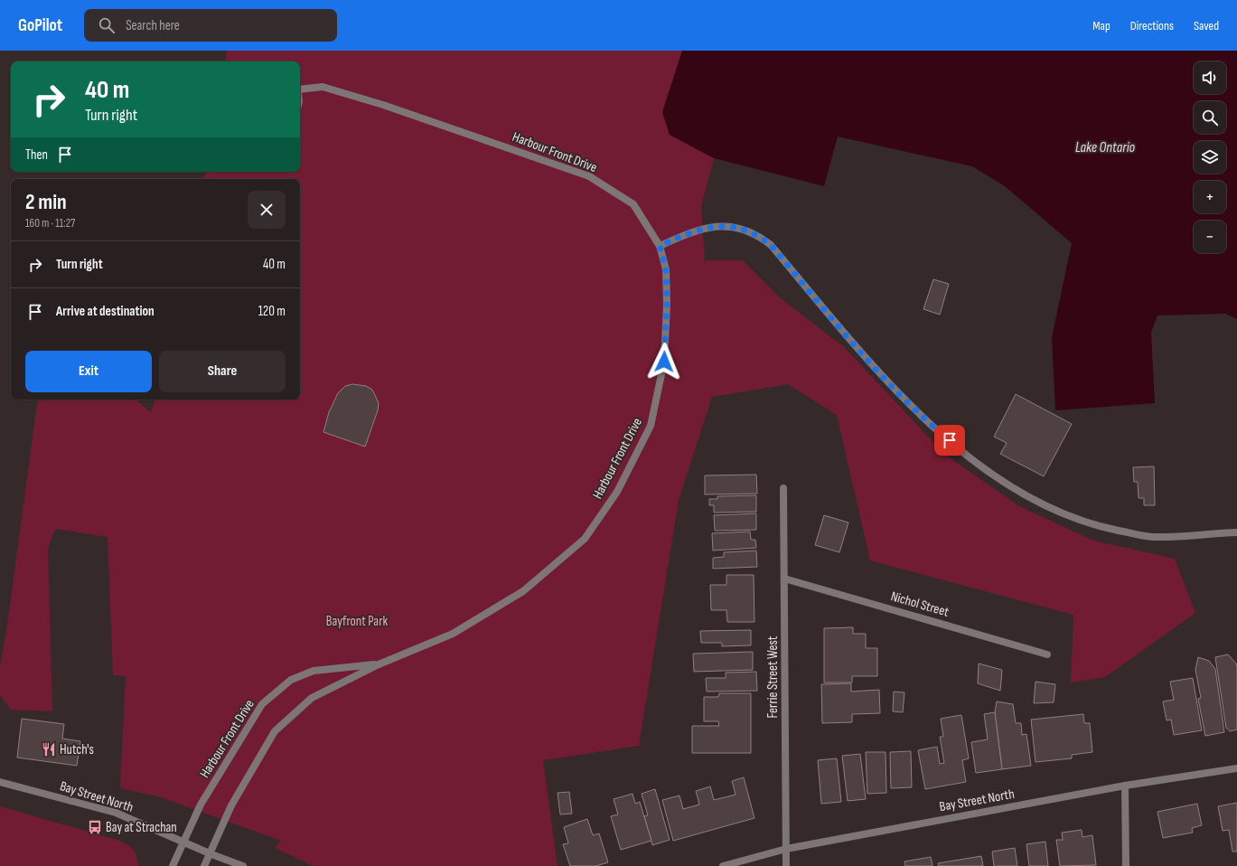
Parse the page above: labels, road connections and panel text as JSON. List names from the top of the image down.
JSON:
{
  "streets": {
    "street": [
      "Harbour Front Drive",
      "Nichol Street",
      "Ferrie Street West",
      "Bay Street North"
    ]
  },
  "crossings": [
    ["Harbour Front Drive", "Bay Street North"],
    ["Nichol Street", "Ferrie Street West"],
    ["Ferrie Street West", "Bay Street North"]
  ],
  "water": ["Lake Ontario"],
  "parks": ["Bayfront Park"],
  "places": {
    "restaurant": ["Hutch's"],
    "bus stop": ["Bay at Strachan"]
  },
  "page": {
    "header": "GoPilot",
    "search": "Search here",
    "nav": ["Map", "Directions", "Saved"],
    "map_buttons": ["+", "−"],
    "turn": ["40 m", "Turn right"],
    "then": "Then",
    "heading": ["2 min", "160 m · 11:27"],
    "list": [
      {
        "name": "Turn right",
        "value": "40 m"
      },
      {
        "name": "Arrive at destination",
        "value": "120 m"
      }
    ],
    "buttons": ["Exit", "Share"]
  }
}
